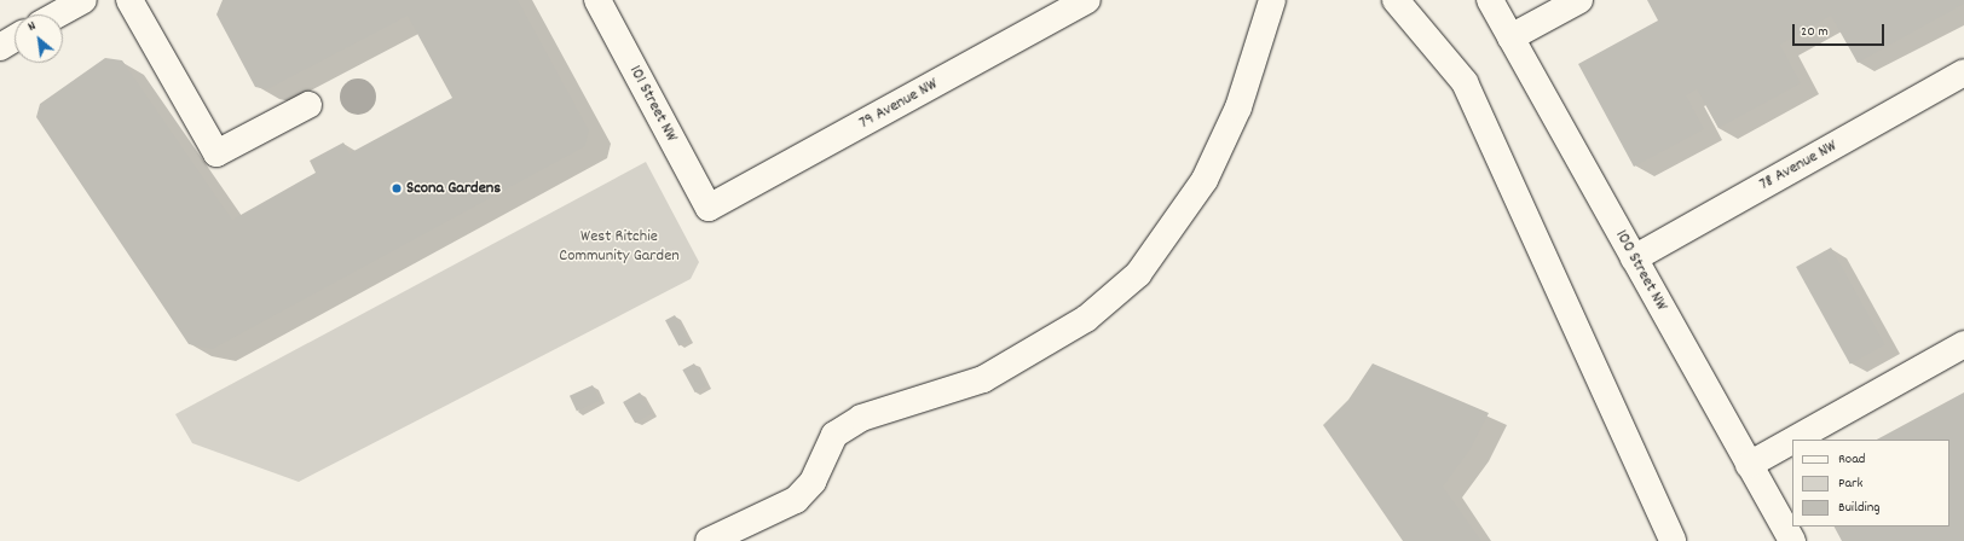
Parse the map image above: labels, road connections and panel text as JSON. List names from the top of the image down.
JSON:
{
  "streets": {
    "street": [
      "101 Street NW",
      "79 Avenue NW",
      "78 Avenue NW",
      "100 Street NW"
    ]
  },
  "crossings": [
    ["101 Street NW", "79 Avenue NW"],
    ["78 Avenue NW", "100 Street NW"]
  ],
  "parks": ["West Ritchie Community Garden"],
  "places": ["Scona Gardens"],
  "legend": ["Road", "Park", "Building"],
  "scale_bar": "20 m",
  "north": "top left"
}
